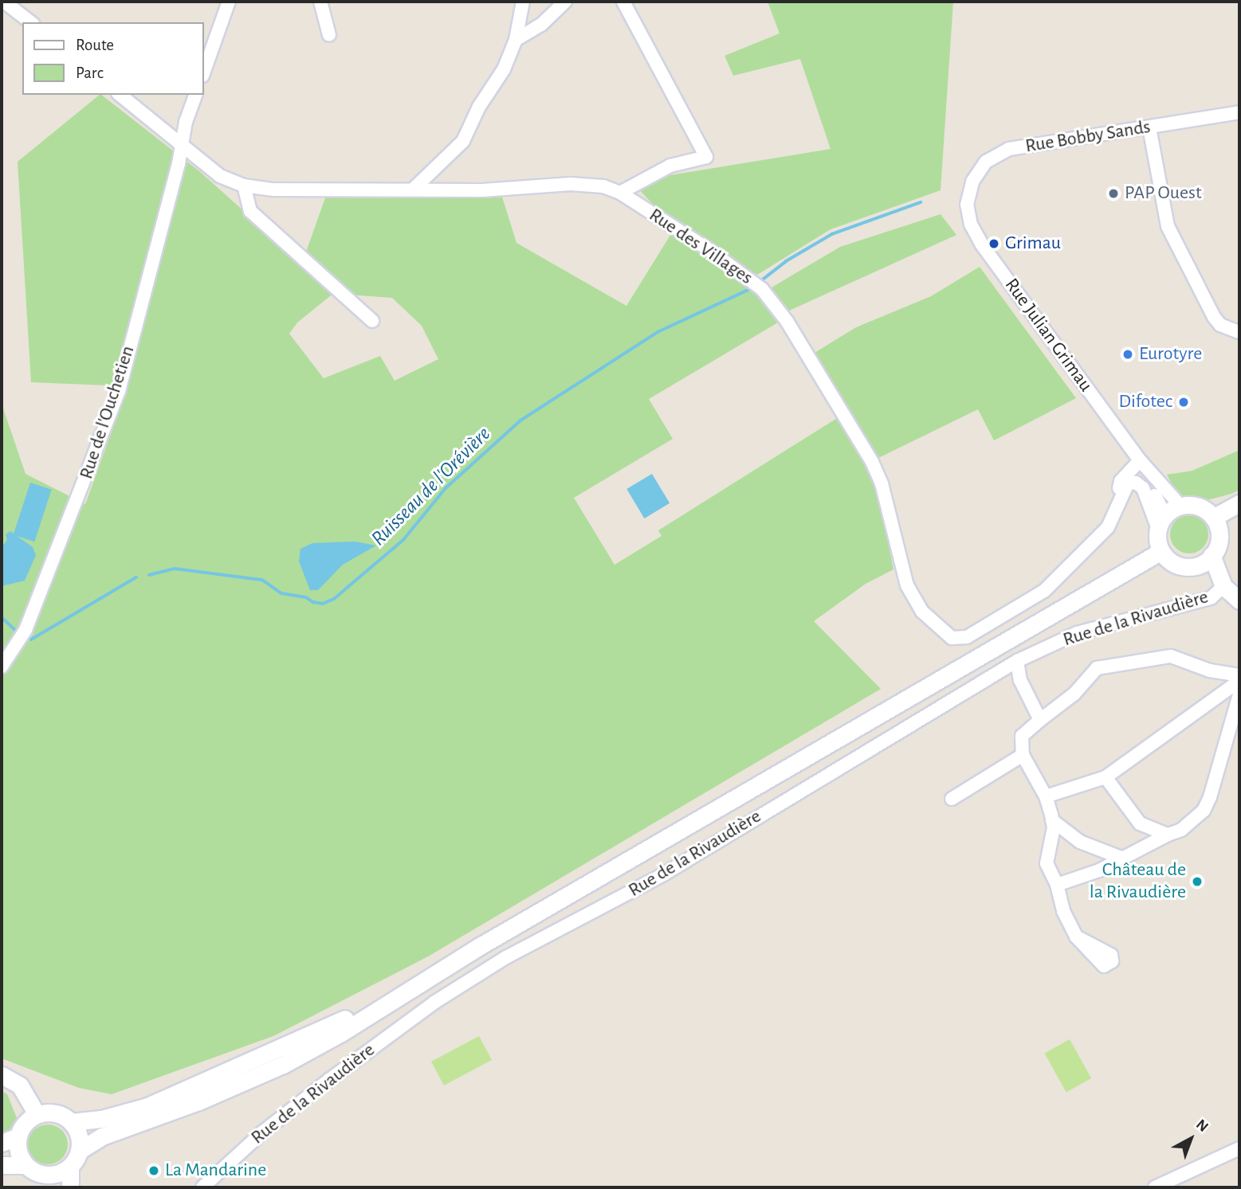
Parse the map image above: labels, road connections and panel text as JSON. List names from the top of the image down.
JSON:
{
  "streets": {
    "street": [
      "Rue Bobby Sands",
      "Rue des Villages",
      "Rue Julian Grimau",
      "Rue de l'Ouchetien",
      "Rue de la Rivaudière"
    ]
  },
  "crossings": [
    ["Rue Bobby Sands", "Rue Julian Grimau"],
    ["Rue des Villages", "Rue de l'Ouchetien"]
  ],
  "water": ["Ruisseau de l'Orévière"],
  "places": [
    "PAP Ouest",
    "Grimau",
    "Eurotyre",
    "Difotec",
    "Château de la Rivaudière",
    "La Mandarine"
  ],
  "legend": ["Route", "Parc"],
  "north": "top right"
}
